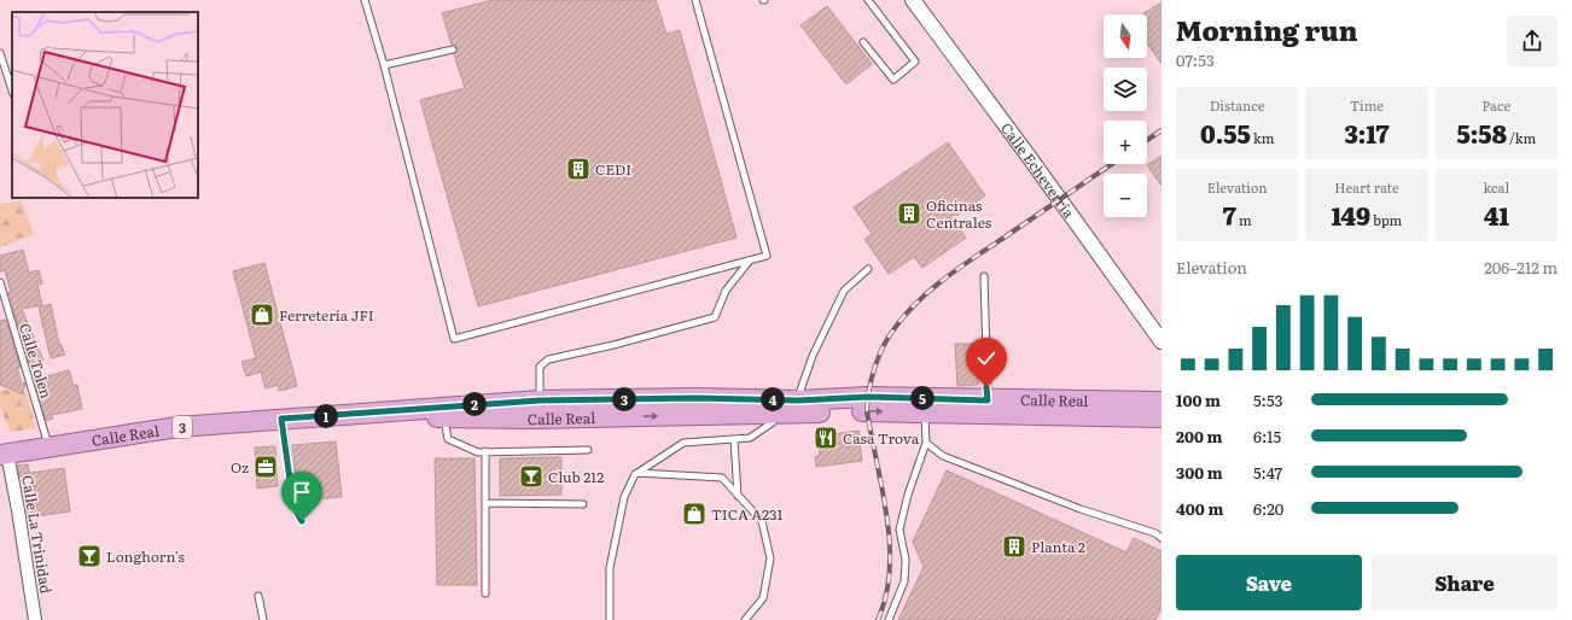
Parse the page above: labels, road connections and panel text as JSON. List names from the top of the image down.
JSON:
{
  "streets": {
    "main road": ["Calle Real", "3"],
    "street": ["Calle Echeverría", "Calle La Trinidad"],
    "lane": ["Calle Tolen"]
  },
  "crossings": [
    ["Calle Tolen", "Calle Real"],
    ["Calle Real", "Calle La Trinidad"]
  ],
  "places": {
    "building": ["CEDI", "Oficinas Centrales", "Planta 2"],
    "shop": ["Ferretería JFI", "TICA A231"],
    "restaurant": ["Casa Trova"],
    "office": ["Oz"],
    "bar": ["Club 212", "Longhorn's"]
  },
  "north": "bottom",
  "page": {
    "heading": ["Morning run", "07:53"],
    "map_buttons": ["+", "−"],
    "stats": [
      ["Distance", "0.55 km"],
      ["Time", "3:17"],
      ["Pace", "5:58 /km"],
      ["Elevation", "7 m"],
      ["Heart rate", "149 bpm"],
      ["kcal", "41"]
    ],
    "chart": ["Elevation", "206–212 m"],
    "list": [
      {
        "name": "100 m",
        "note": "5:53"
      },
      {
        "name": "200 m",
        "note": "6:15"
      },
      {
        "name": "300 m",
        "note": "5:47"
      },
      {
        "name": "400 m",
        "note": "6:20"
      }
    ],
    "pins": [
      "5",
      "3",
      "4",
      "2",
      "1"
    ],
    "buttons": ["Save", "Share"]
  }
}
